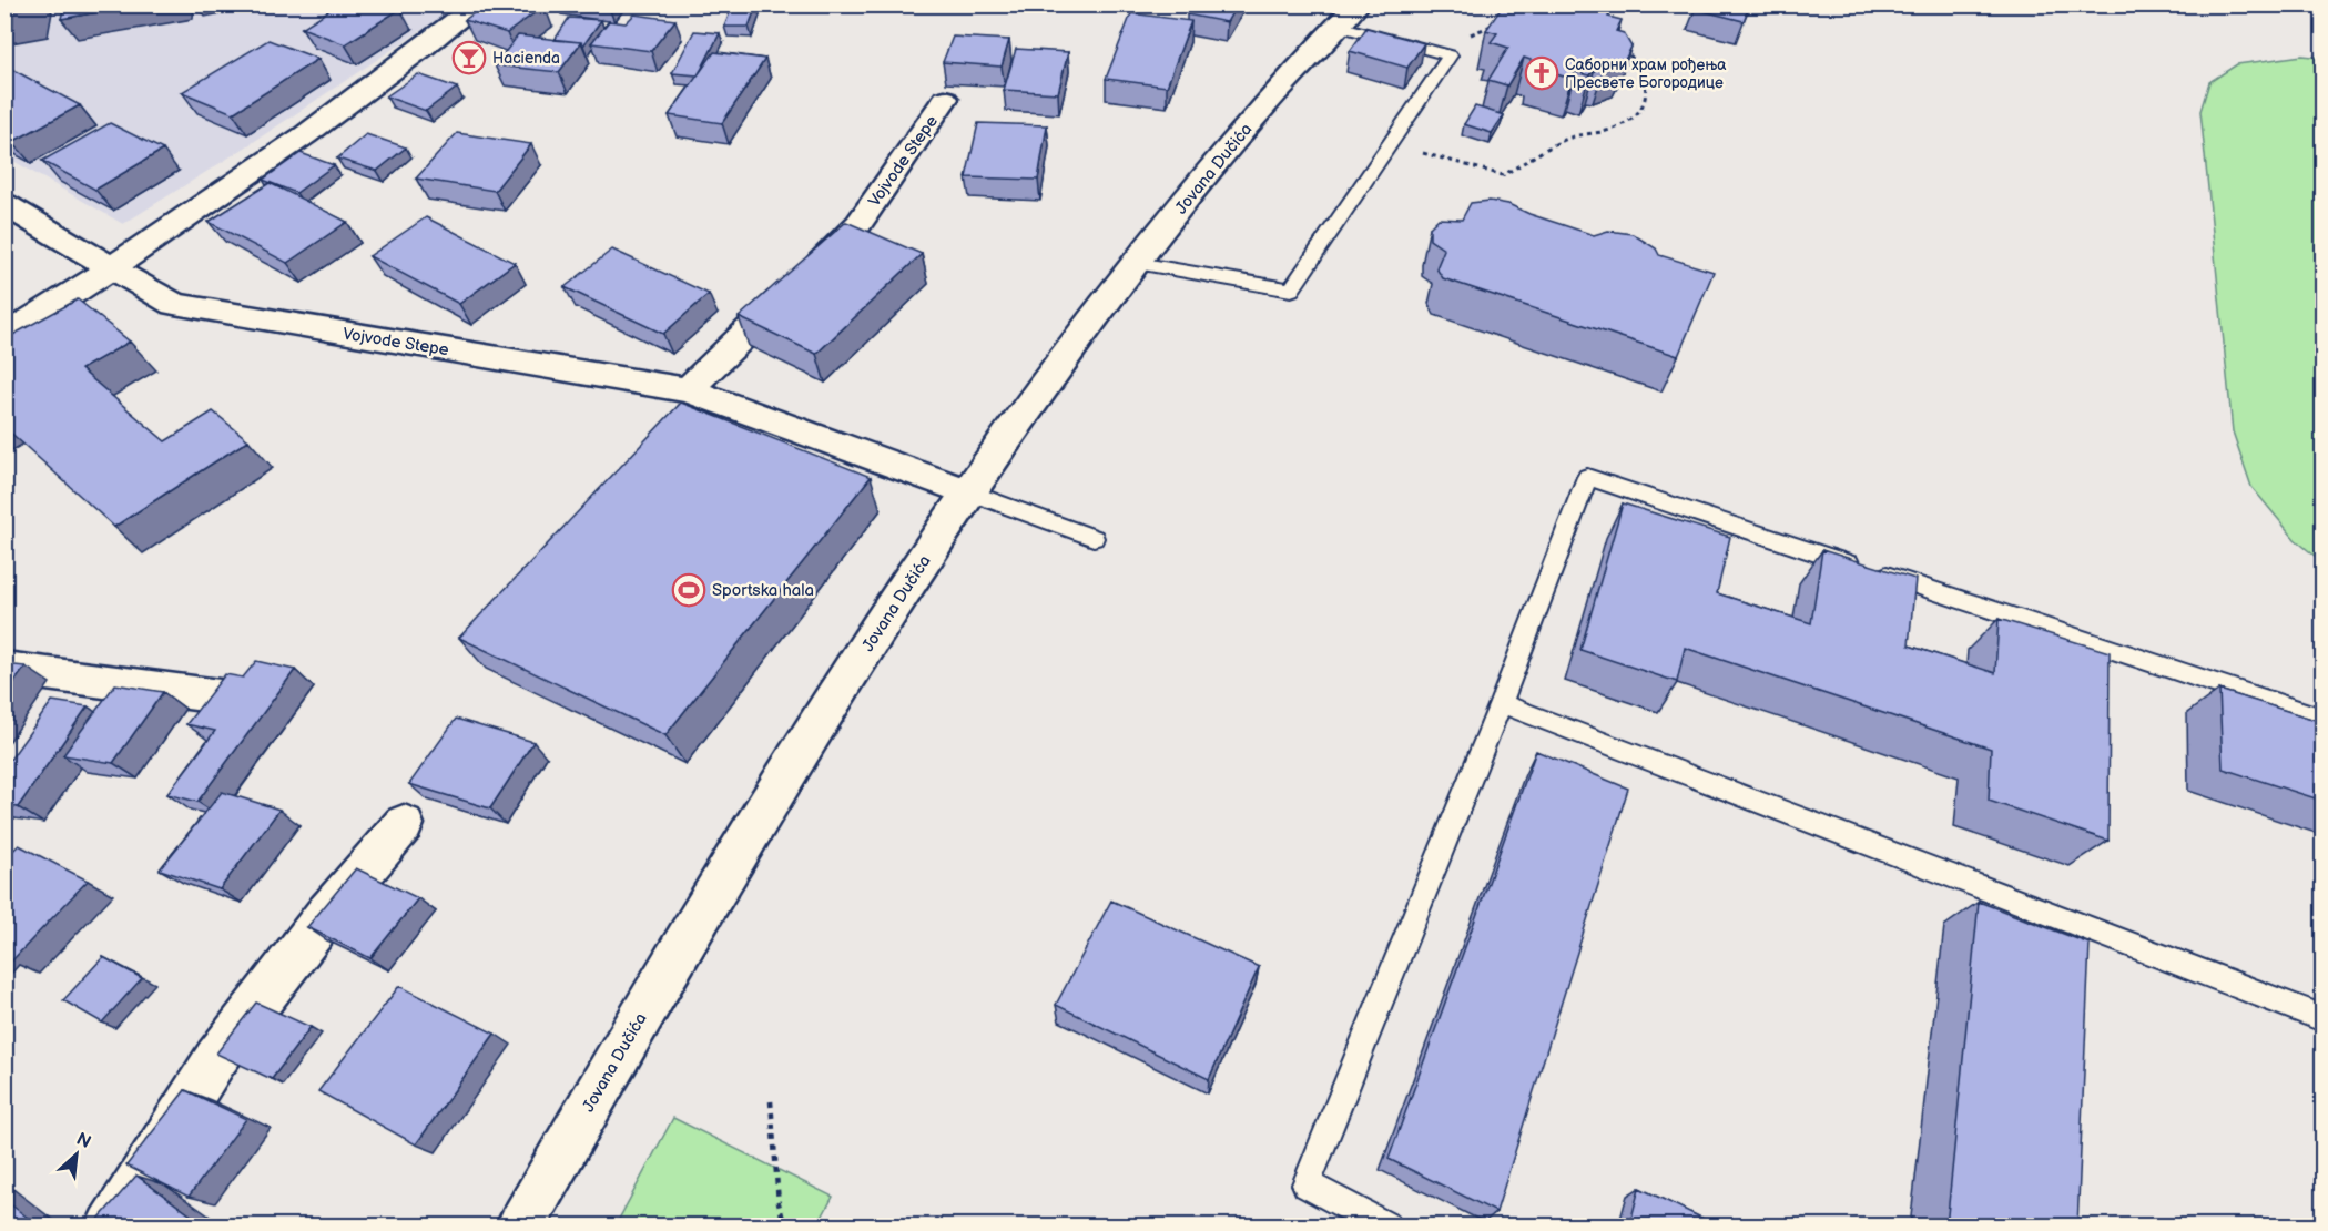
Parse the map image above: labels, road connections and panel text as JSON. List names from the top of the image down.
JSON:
{
  "streets": {
    "street": ["Vojvode Stepe", "Jovana Dučića"]
  },
  "crossings": [
    ["Vojvode Stepe", "Jovana Dučića"]
  ],
  "places": {
    "bar": ["Hacienda"],
    "church": ["Саборни храм рођења Пресвете Богородице"],
    "sports": ["Sportska hala"]
  },
  "north": "top right"
}
